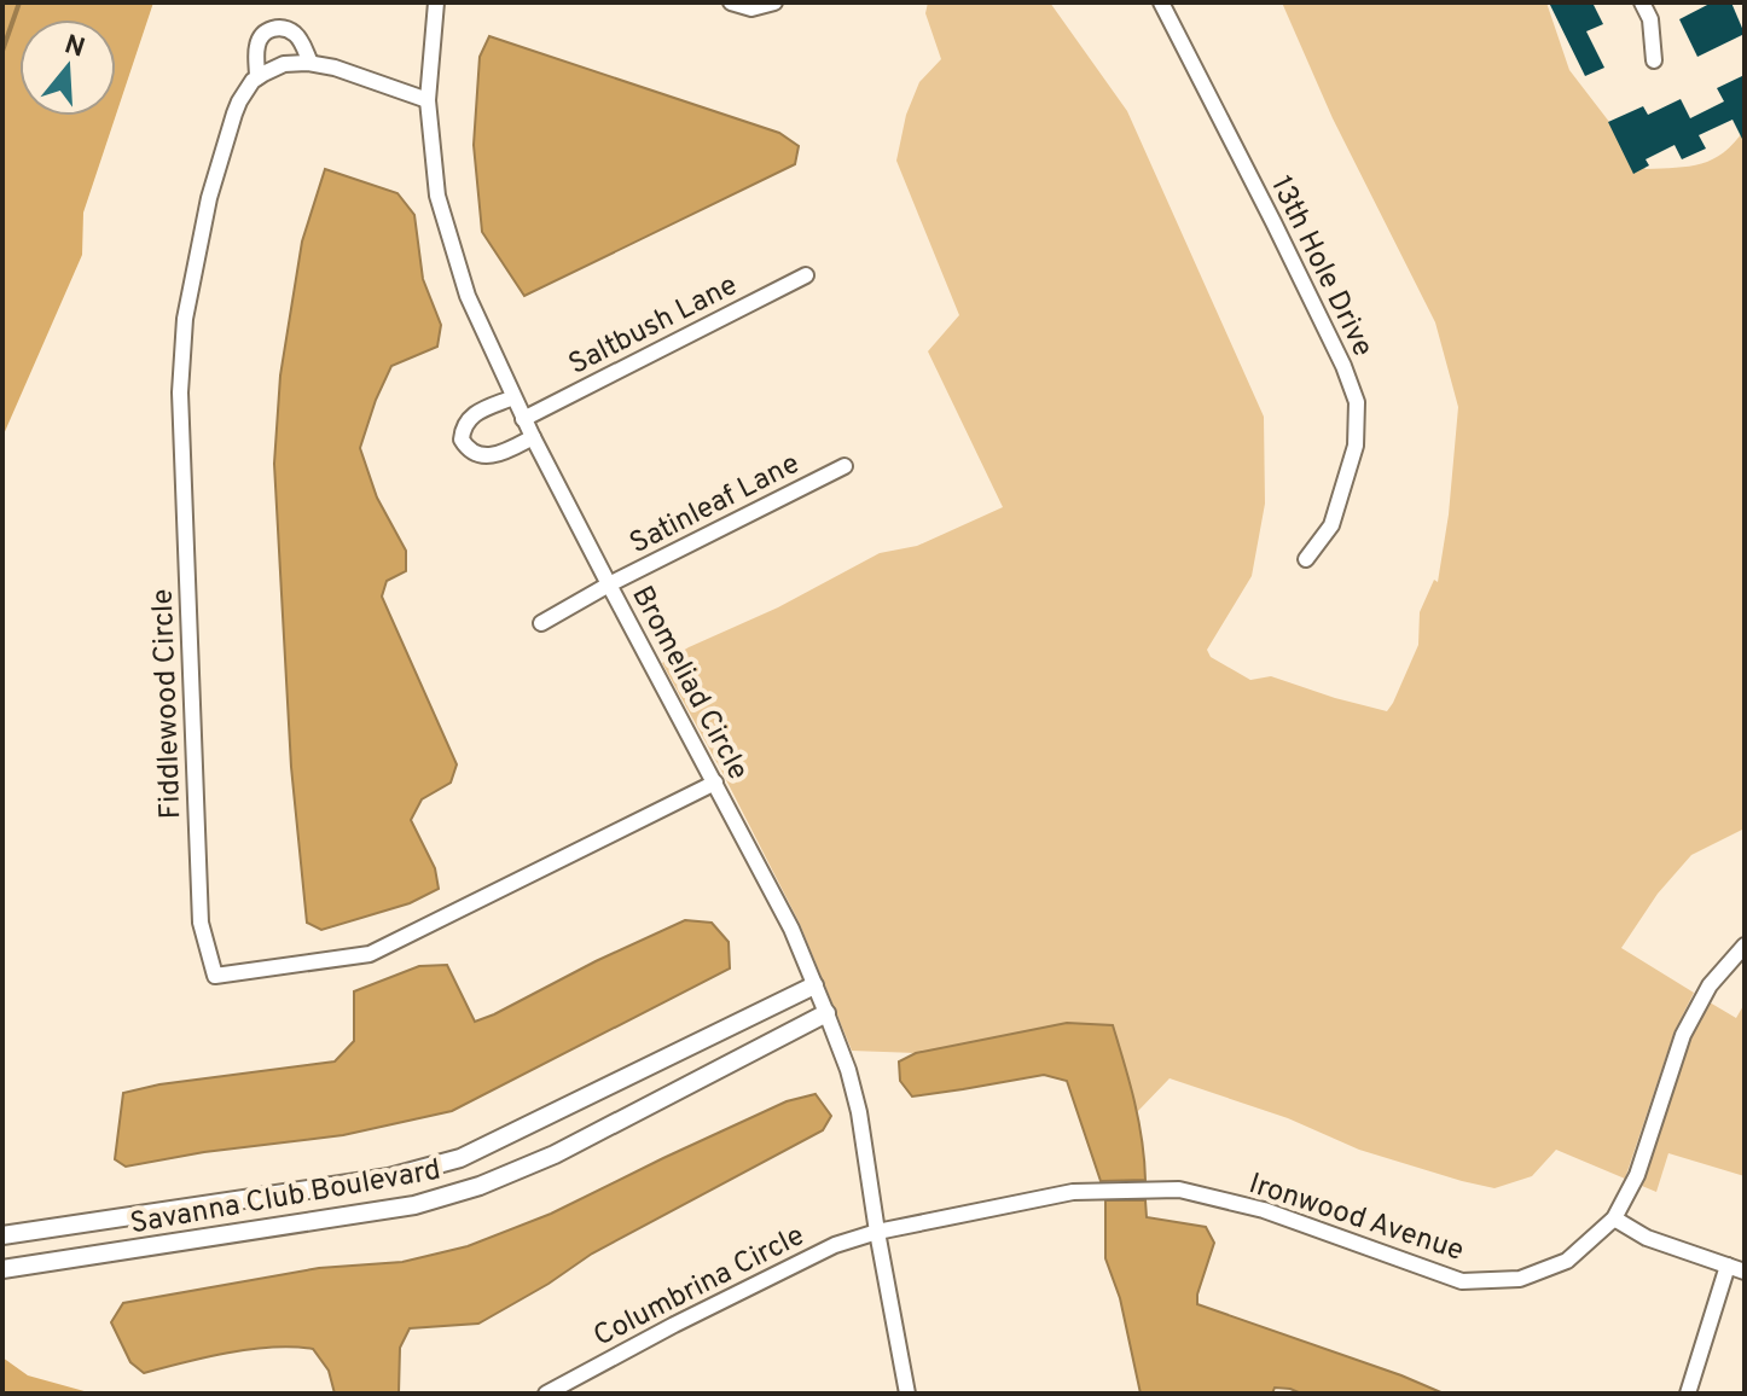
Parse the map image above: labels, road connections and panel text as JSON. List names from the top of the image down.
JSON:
{
  "streets": {
    "street": [
      "13th Hole Drive",
      "Saltbush Lane",
      "Satinleaf Lane",
      "Bromeliad Circle",
      "Fiddlewood Circle",
      "Savanna Club Boulevard",
      "Ironwood Avenue",
      "Columbrina Circle"
    ]
  },
  "crossings": [
    ["Saltbush Lane", "Bromeliad Circle"],
    ["Satinleaf Lane", "Bromeliad Circle"],
    ["Bromeliad Circle", "Fiddlewood Circle"],
    ["Bromeliad Circle", "Savanna Club Boulevard"],
    ["Bromeliad Circle", "Ironwood Avenue"],
    ["Bromeliad Circle", "Columbrina Circle"],
    ["Ironwood Avenue", "Columbrina Circle"]
  ],
  "north": "top"
}
